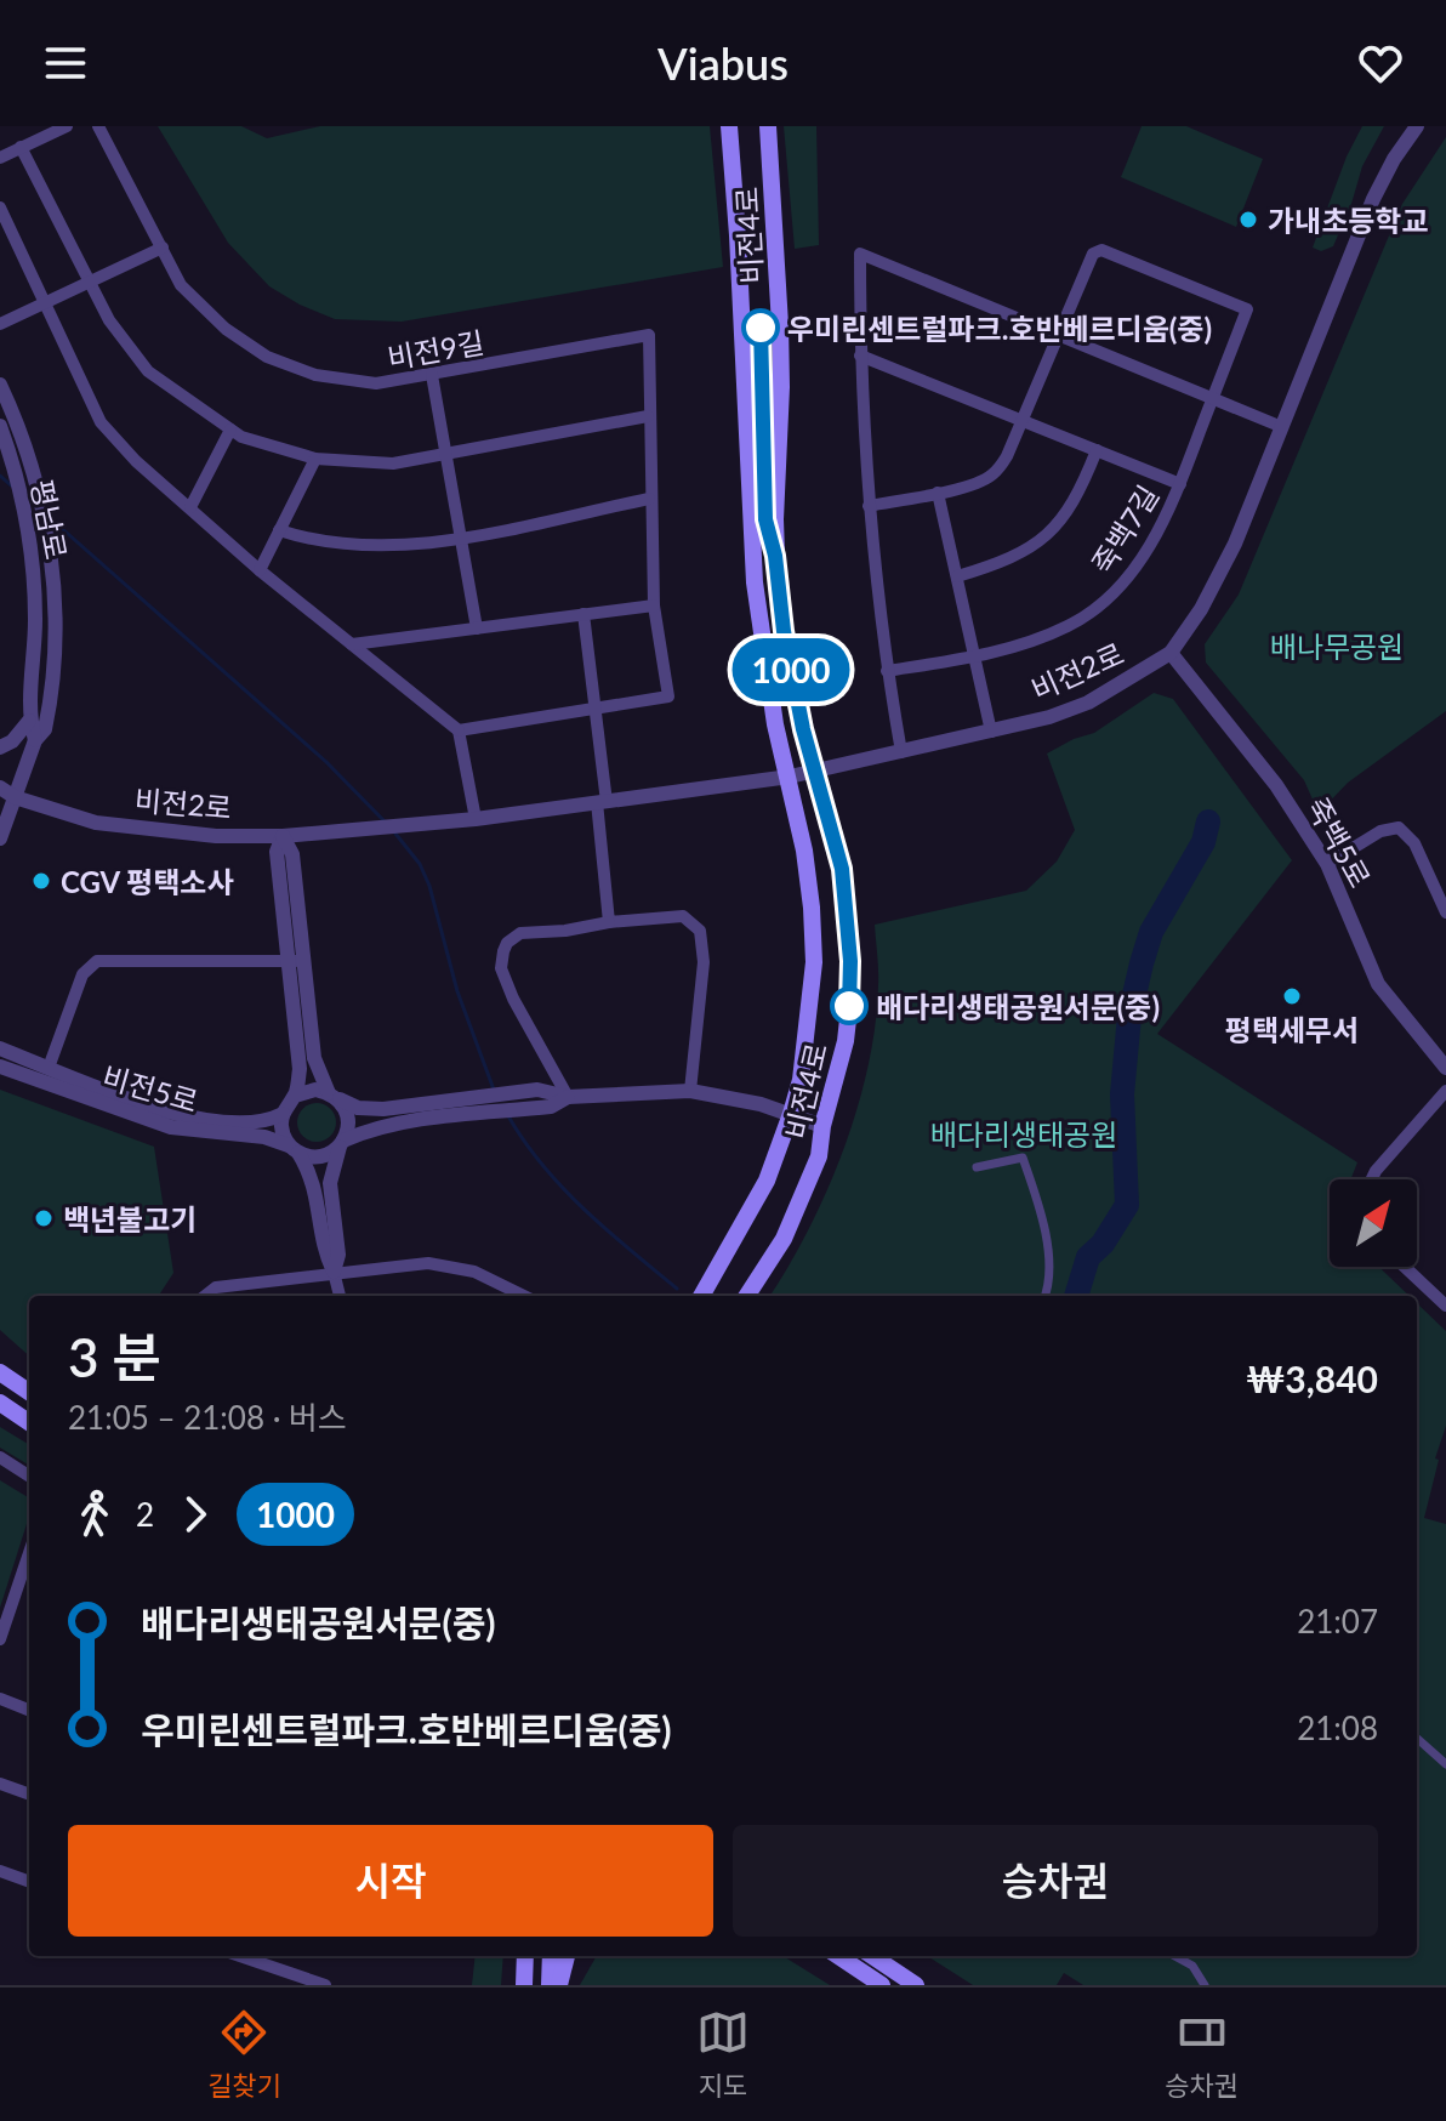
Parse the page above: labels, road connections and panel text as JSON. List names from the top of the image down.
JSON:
{
  "streets": {
    "main road": ["비전4로"],
    "street": [
      "비전9길",
      "평남로",
      "죽백7길",
      "비전2로",
      "죽백5로",
      "비전5로"
    ]
  },
  "crossings": [
    ["비전4로", "비전2로"],
    ["평남로", "비전2로"],
    ["비전2로", "죽백5로"]
  ],
  "parks": ["배나무공원", "배다리생태공원"],
  "places": [
    "가내초등학교",
    "우미린센트럴파크.호반베르디움(중)",
    "CGV 평택소사",
    "평택세무서",
    "배다리생태공원서문(중)",
    "백년불고기"
  ],
  "lines": ["bus line 1000"],
  "north": "top right",
  "page": {
    "header": "Viabus",
    "on_map": "1000",
    "heading": ["3 분", "21:05 – 21:08 · 버스", "₩3,840"],
    "legs": ["2", "1000"],
    "list": [
      {
        "name": "배다리생태공원서문(중)",
        "value": "21:07"
      },
      {
        "name": "우미린센트럴파크.호반베르디움(중)",
        "value": "21:08"
      }
    ],
    "buttons": ["시작", "승차권"],
    "tabs": ["길찾기", "지도", "승차권"]
  }
}
